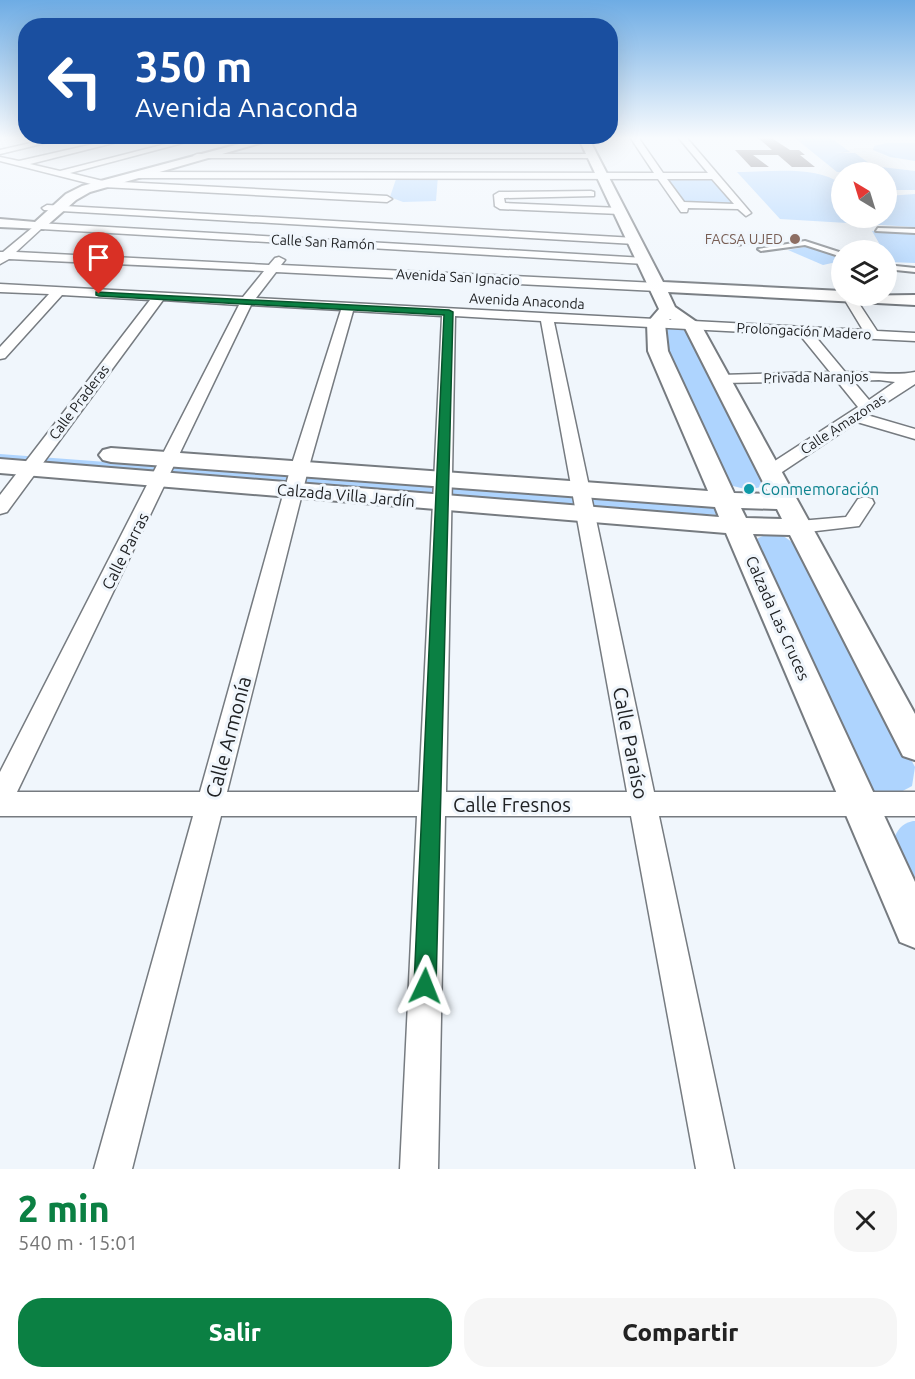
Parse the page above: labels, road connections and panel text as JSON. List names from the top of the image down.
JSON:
{
  "streets": {
    "street": [
      "Calle San Ramón",
      "Avenida San Ignacio",
      "Avenida Anaconda",
      "Prolongación Madero",
      "Privada Naranjos",
      "Calle Praderas",
      "Calle Amazonas",
      "Calzada Villa Jardín",
      "Calle Parras",
      "Calzada Las Cruces",
      "Calle Armonía",
      "Calle Paraíso",
      "Calle Fresnos"
    ]
  },
  "crossings": [
    ["Calle San Ramón", "Calle Parras"],
    ["Avenida San Ignacio", "Avenida Anaconda"],
    ["Avenida San Ignacio", "Prolongación Madero"],
    ["Avenida San Ignacio", "Calle Parras"],
    ["Avenida San Ignacio", "Calzada Las Cruces"],
    ["Avenida Anaconda", "Prolongación Madero"],
    ["Avenida Anaconda", "Calle Praderas"],
    ["Avenida Anaconda", "Calle Parras"],
    ["Avenida Anaconda", "Calzada Las Cruces"],
    ["Avenida Anaconda", "Calle Armonía"],
    ["Avenida Anaconda", "Calle Paraíso"],
    ["Prolongación Madero", "Calzada Las Cruces"],
    ["Privada Naranjos", "Calle Amazonas"],
    ["Calle Praderas", "Calzada Villa Jardín"],
    ["Calzada Villa Jardín", "Calle Parras"],
    ["Calzada Villa Jardín", "Calzada Las Cruces"],
    ["Calzada Villa Jardín", "Calle Armonía"],
    ["Calzada Villa Jardín", "Calle Paraíso"],
    ["Calle Parras", "Calle Fresnos"],
    ["Calzada Las Cruces", "Calle Fresnos"],
    ["Calle Armonía", "Calle Fresnos"],
    ["Calle Paraíso", "Calle Fresnos"]
  ],
  "places": ["FACSA UJED", "Conmemoración"],
  "north": "top left",
  "page": {
    "turn": ["350 m", "Avenida Anaconda"],
    "heading": ["2 min", "540 m · 15:01"],
    "buttons": ["Salir", "Compartir"]
  }
}
